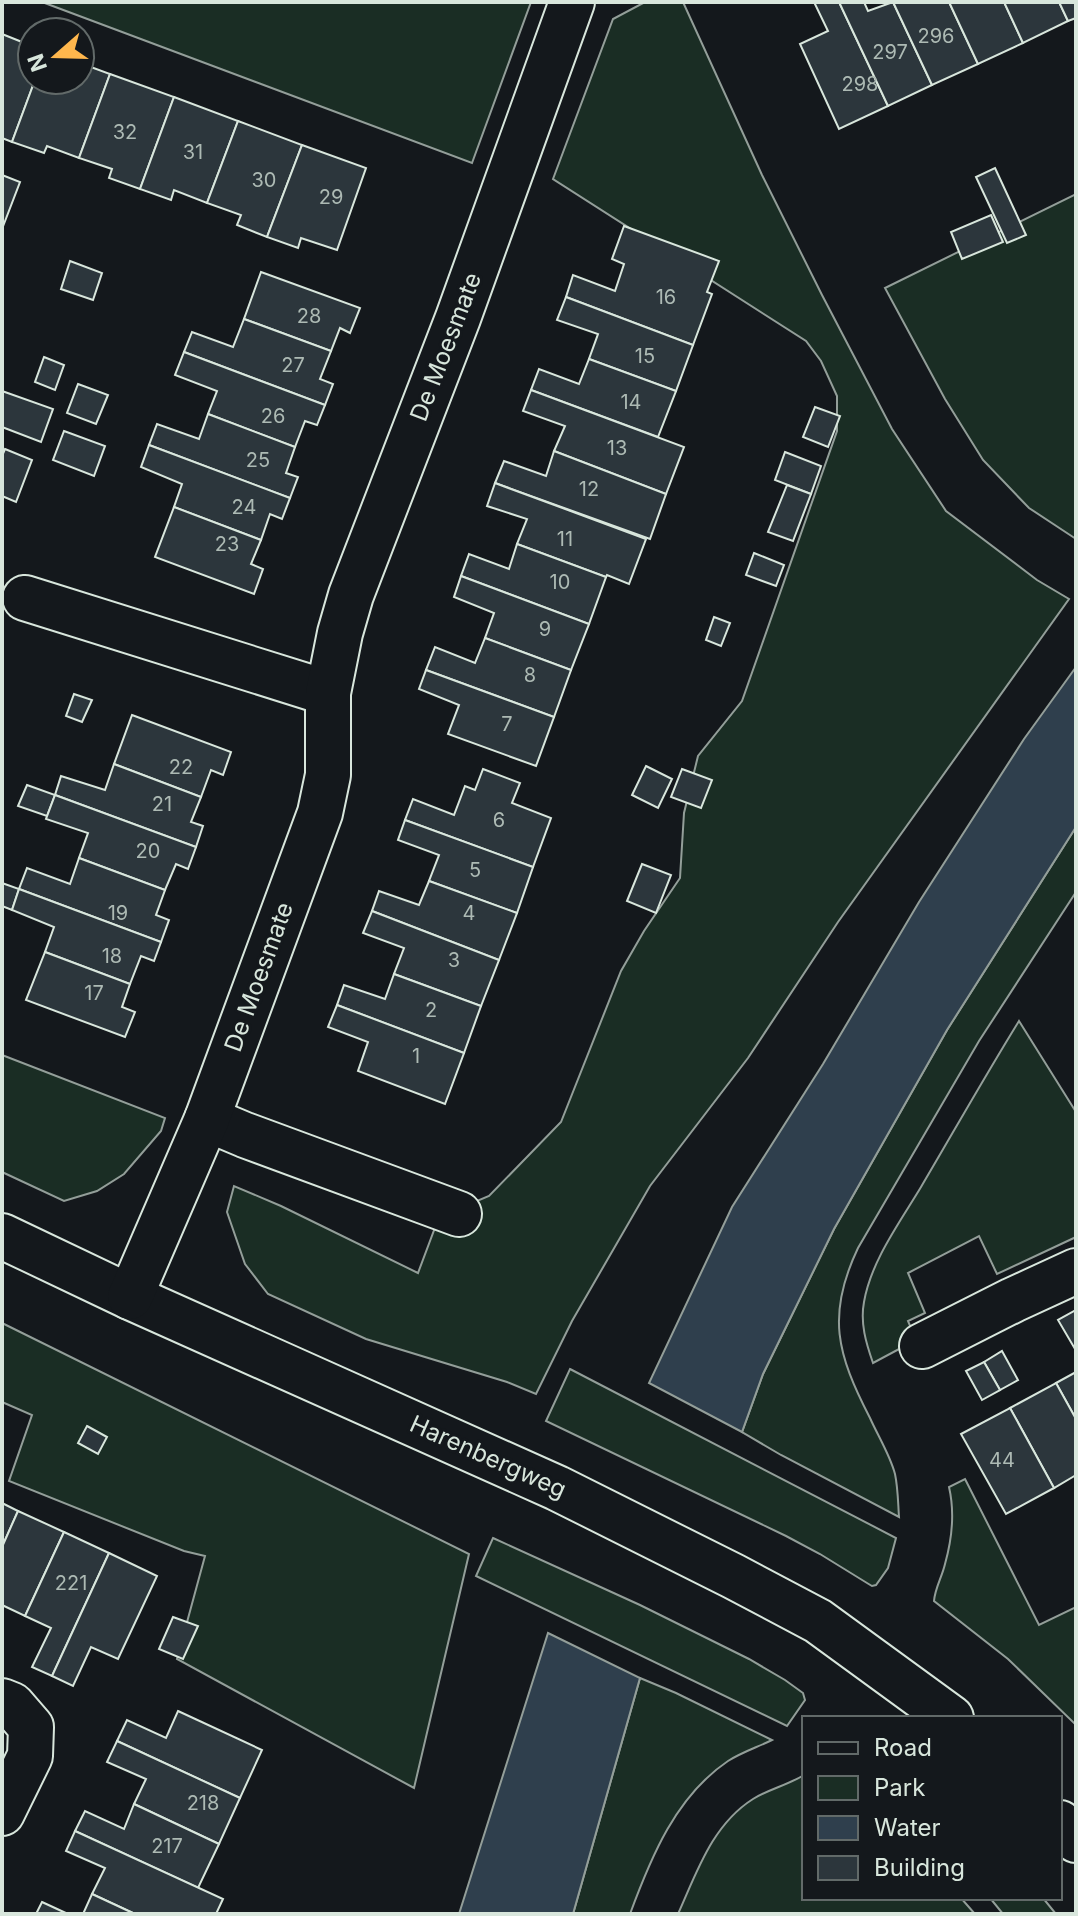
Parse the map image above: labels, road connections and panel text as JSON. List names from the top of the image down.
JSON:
{
  "streets": {
    "street": ["De Moesmate", "Harenbergweg"]
  },
  "crossings": [
    ["De Moesmate", "Harenbergweg"]
  ],
  "house_numbers": [
    "296",
    "297",
    "298",
    "32",
    "31",
    "30",
    "29",
    "16",
    "28",
    "15",
    "27",
    "14",
    "26",
    "13",
    "25",
    "12",
    "24",
    "11",
    "23",
    "10",
    "9",
    "8",
    "7",
    "22",
    "21",
    "6",
    "20",
    "5",
    "19",
    "4",
    "18",
    "3",
    "17",
    "2",
    "1",
    "44",
    "221",
    "218",
    "217"
  ],
  "legend": [
    "Road",
    "Park",
    "Water",
    "Building"
  ],
  "north": "left"
}
